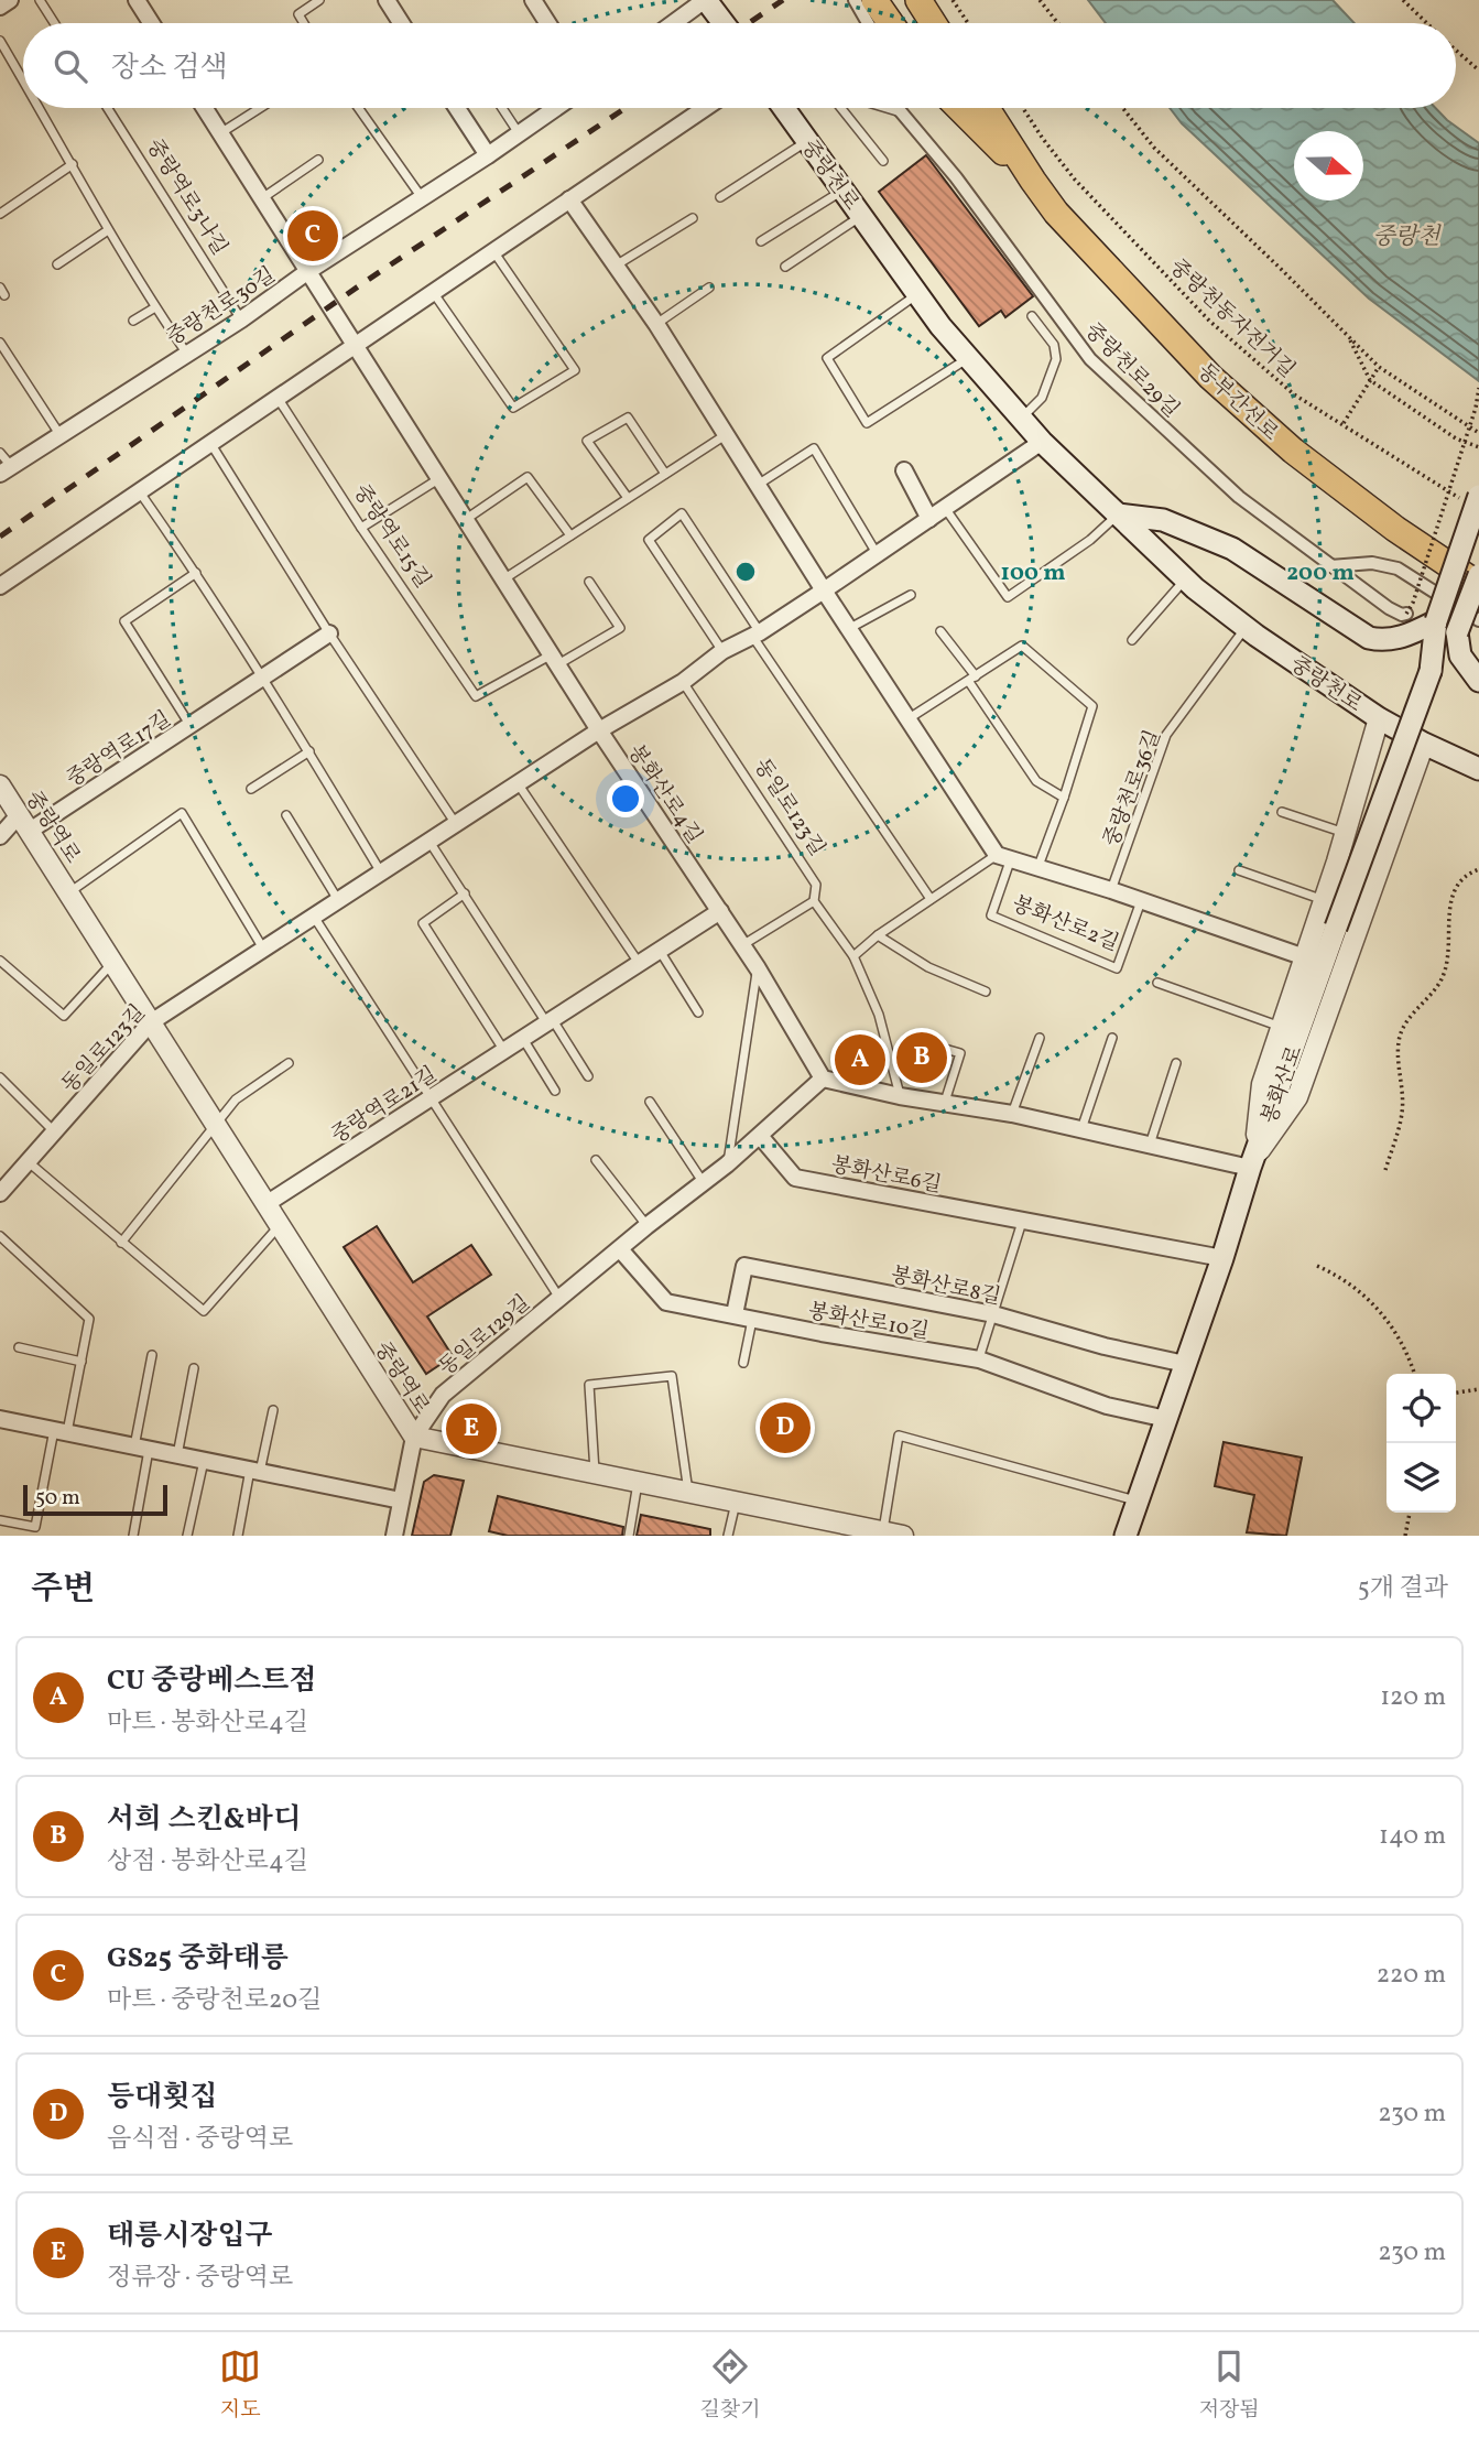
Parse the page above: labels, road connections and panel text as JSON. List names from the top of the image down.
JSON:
{
  "streets": {
    "highway": ["동부간선로"],
    "main road": ["중랑천로", "봉화산로"],
    "street": [
      "중랑천로30길",
      "중랑천로29길",
      "중랑역로17길",
      "봉화산로4길",
      "동일로123길",
      "중랑역로",
      "봉화산로2길",
      "중랑역로21길",
      "봉화산로6길",
      "봉화산로8길",
      "봉화산로10길",
      "동일로129길"
    ],
    "lane": ["중랑역로3나길", "중랑역로15길", "중랑천로36길"],
    "path": ["중랑천동자전거길"]
  },
  "crossings": [
    ["중랑천로", "중랑천로36길"],
    ["중랑천로", "동일로123길"],
    ["중랑역로3나길", "중랑천로30길"],
    ["중랑천로30길", "봉화산로4길"],
    ["중랑천동자전거길", "봉화산로"],
    ["중랑역로15길", "봉화산로4길"],
    ["중랑역로17길", "중랑역로"],
    ["중랑천로36길", "봉화산로2길"],
    ["봉화산로4길", "동일로123길"],
    ["봉화산로4길", "중랑역로21길"],
    ["봉화산로4길", "동일로129길"],
    ["동일로123길", "중랑역로"],
    ["중랑역로", "중랑역로21길"],
    ["중랑역로", "동일로129길"],
    ["봉화산로", "봉화산로6길"],
    ["봉화산로", "봉화산로8길"],
    ["봉화산로", "봉화산로10길"],
    ["중랑역로21길", "동일로129길"],
    ["봉화산로6길", "동일로129길"],
    ["봉화산로8길", "봉화산로10길"],
    ["봉화산로10길", "동일로129길"]
  ],
  "water": ["중랑천"],
  "scale_bar": "50 m",
  "north": "right",
  "page": {
    "search": "장소 검색",
    "pins": [
      "C",
      "B",
      "A",
      "D",
      "E"
    ],
    "scale": "50 m",
    "heading": ["주변", "5개 결과"],
    "list": [
      {
        "mark": "A",
        "name": "CU 중랑베스트점",
        "note": "마트 · 봉화산로4길",
        "value": "120 m"
      },
      {
        "mark": "B",
        "name": "서희 스킨&바디",
        "note": "상점 · 봉화산로4길",
        "value": "140 m"
      },
      {
        "mark": "C",
        "name": "GS25 중화태릉",
        "note": "마트 · 중랑천로20길",
        "value": "220 m"
      },
      {
        "mark": "D",
        "name": "등대횟집",
        "note": "음식점 · 중랑역로",
        "value": "230 m"
      },
      {
        "mark": "E",
        "name": "태릉시장입구",
        "note": "정류장 · 중랑역로",
        "value": "230 m"
      }
    ],
    "nav": ["지도", "길찾기", "저장됨"]
  },
  "rings": ["100 m", "200 m"]
}
